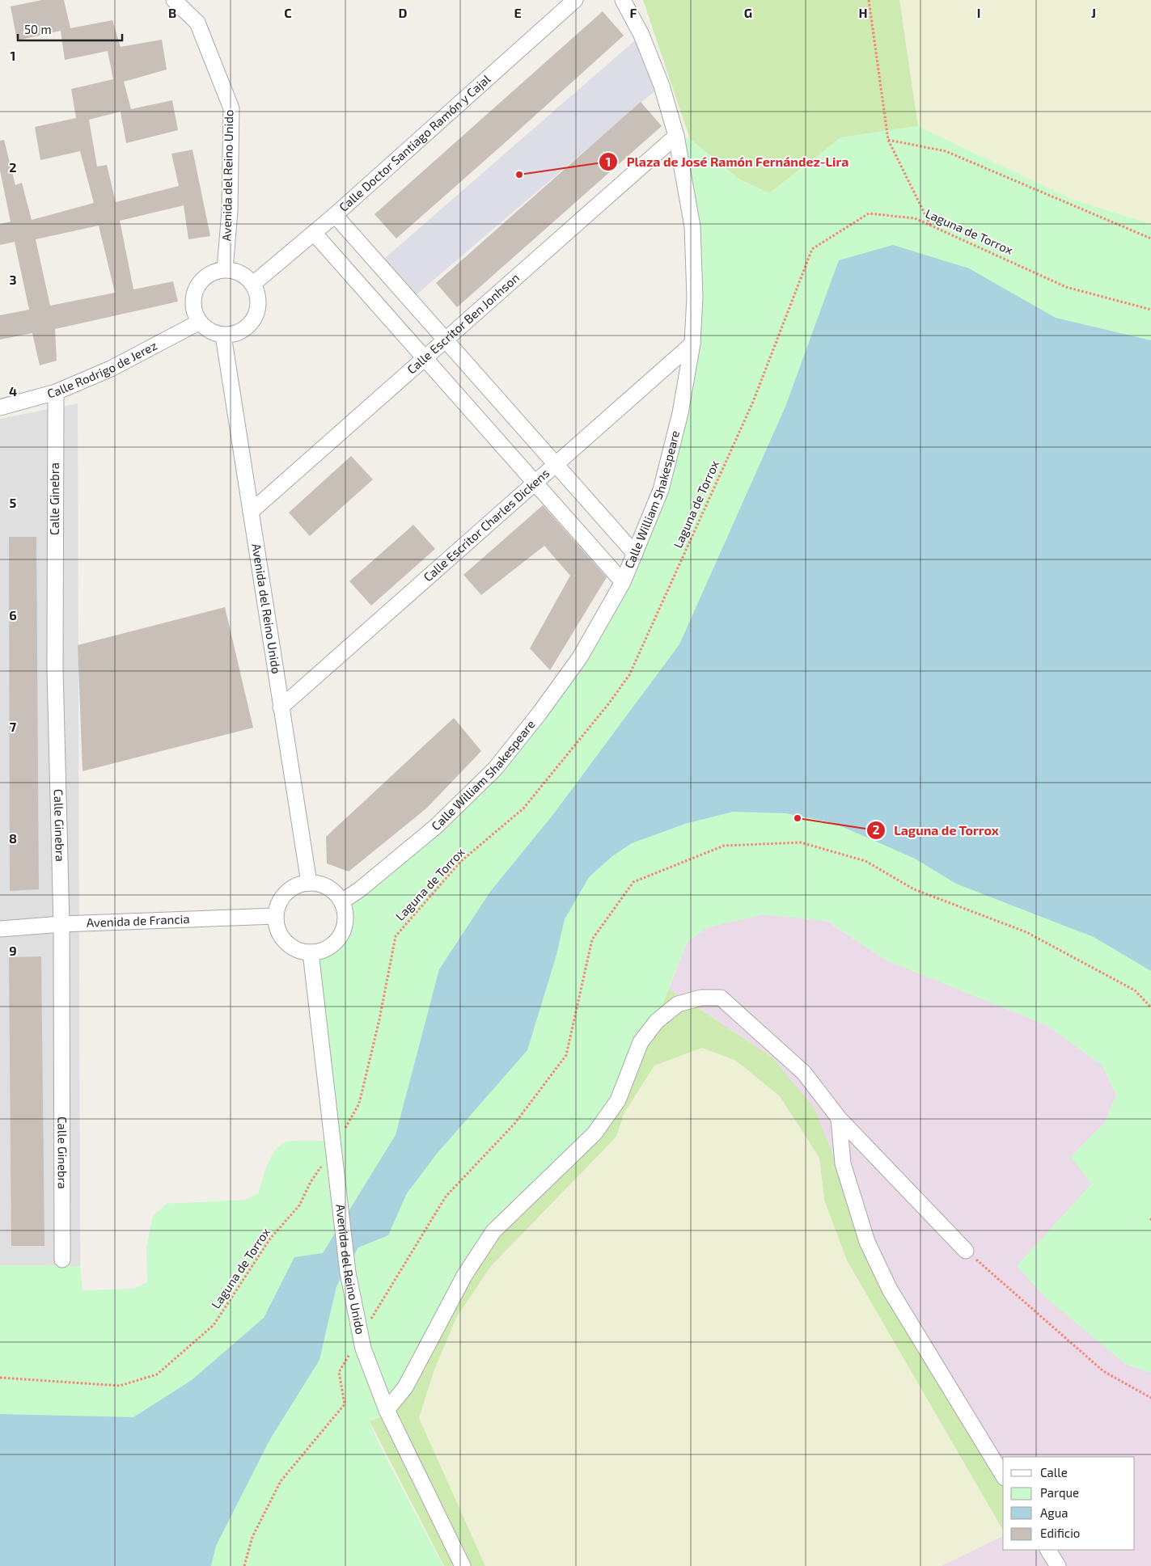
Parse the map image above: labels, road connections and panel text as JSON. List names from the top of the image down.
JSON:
{
  "streets": {
    "street": [
      "Calle Doctor Santiago Ramón y Cajal",
      "Avenida del Reino Unido",
      "Calle Escritor Ben Jonhson",
      "Calle Rodrigo de Jerez",
      "Calle Ginebra",
      "Calle William Shakespeare",
      "Calle Escritor Charles Dickens",
      "Avenida de Francia"
    ],
    "path": ["Laguna de Torrox"]
  },
  "crossings": [
    ["Calle Doctor Santiago Ramón y Cajal", "Avenida del Reino Unido"],
    ["Calle Doctor Santiago Ramón y Cajal", "Calle Rodrigo de Jerez"],
    ["Avenida del Reino Unido", "Laguna de Torrox"],
    ["Avenida del Reino Unido", "Calle Escritor Ben Jonhson"],
    ["Avenida del Reino Unido", "Calle Rodrigo de Jerez"],
    ["Avenida del Reino Unido", "Calle William Shakespeare"],
    ["Avenida del Reino Unido", "Calle Escritor Charles Dickens"],
    ["Avenida del Reino Unido", "Avenida de Francia"],
    ["Calle Escritor Ben Jonhson", "Calle William Shakespeare"],
    ["Calle Rodrigo de Jerez", "Calle Ginebra"],
    ["Calle Ginebra", "Avenida de Francia"],
    ["Calle William Shakespeare", "Calle Escritor Charles Dickens"],
    ["Calle William Shakespeare", "Avenida de Francia"]
  ],
  "places": ["Plaza de José Ramón Fernández-Lira", "Laguna de Torrox"],
  "legend": [
    "Calle",
    "Parque",
    "Agua",
    "Edificio"
  ],
  "scale_bar": "50 m",
  "grid": {
    "columns": [
      "B",
      "C",
      "D",
      "E",
      "F",
      "G",
      "H",
      "I",
      "J"
    ],
    "rows": [
      "1",
      "2",
      "3",
      "4",
      "5",
      "6",
      "7",
      "8",
      "9"
    ]
  }
}
